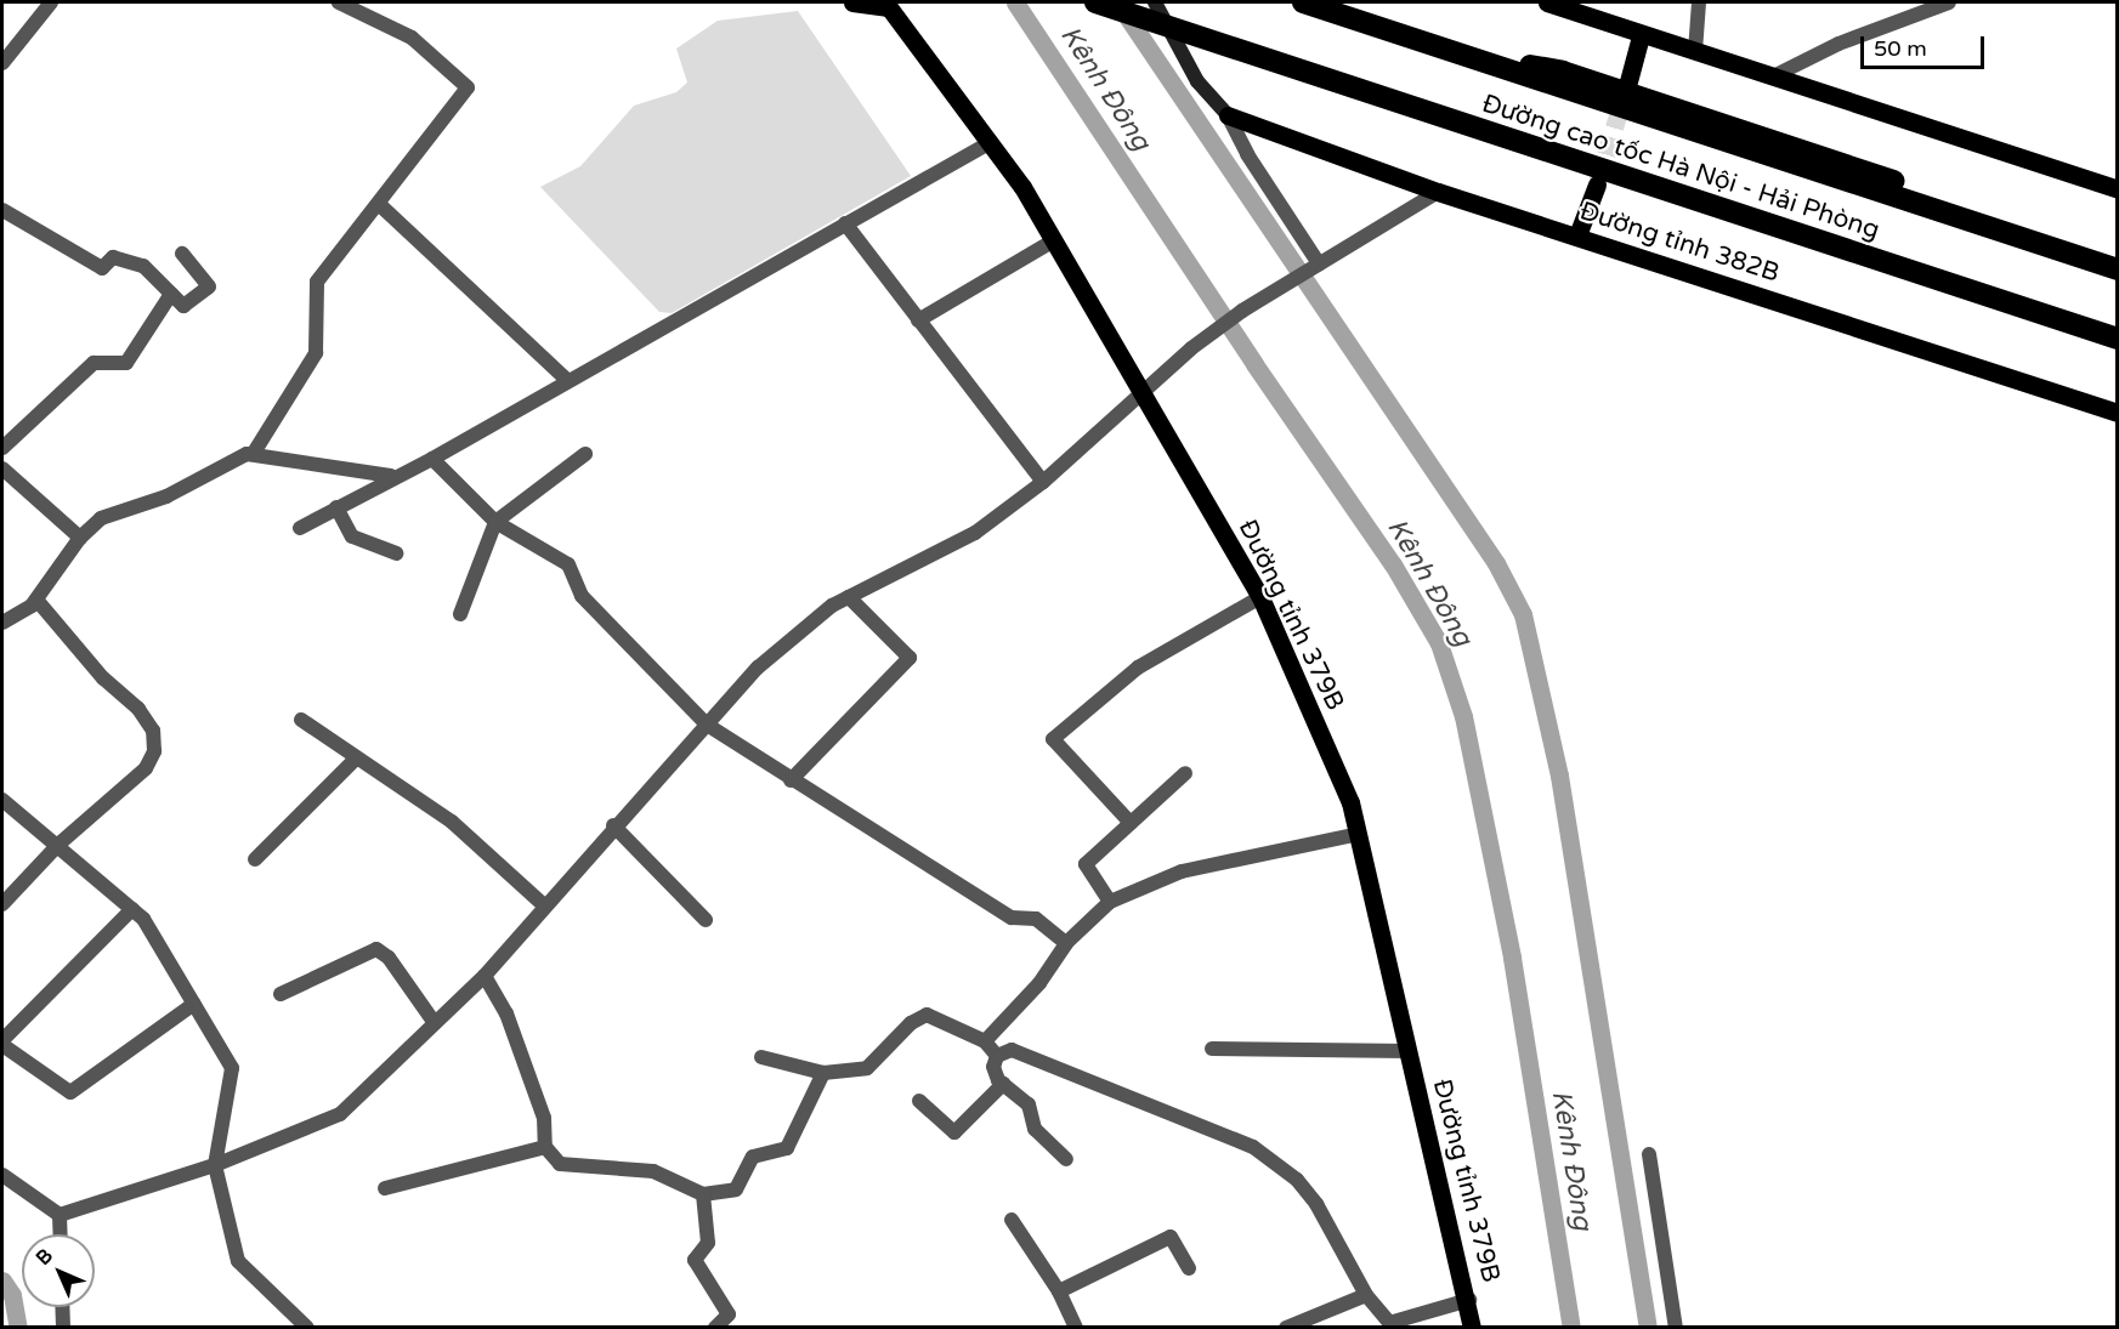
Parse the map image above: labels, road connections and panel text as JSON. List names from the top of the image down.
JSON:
{
  "streets": {
    "highway": ["Đường cao tốc Hà Nội - Hải Phòng"],
    "main road": ["Đường tỉnh 382B", "Đường tỉnh 379B"]
  },
  "water": ["Kênh Đông"],
  "scale_bar": "50 m",
  "north": "top left"
}
